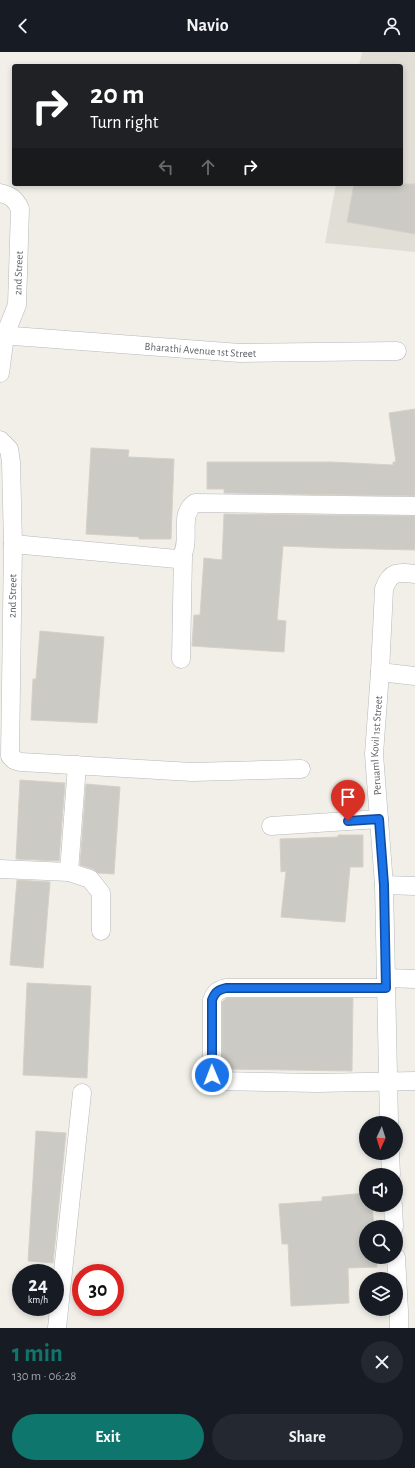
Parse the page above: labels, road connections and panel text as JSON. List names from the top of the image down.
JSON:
{
  "streets": {
    "street": ["2nd Street", "Bharathi Avenue 1st Street", "Peruaml Kovil 1st Street"]
  },
  "crossings": [
    ["2nd Street", "Bharathi Avenue 1st Street"]
  ],
  "north": "bottom",
  "page": {
    "header": "Navio",
    "turn": ["20 m", "Turn right"],
    "speed": "24 km/h",
    "limit": "30",
    "heading": ["1 min", "130 m · 06:28"],
    "buttons": ["Exit", "Share"]
  }
}
